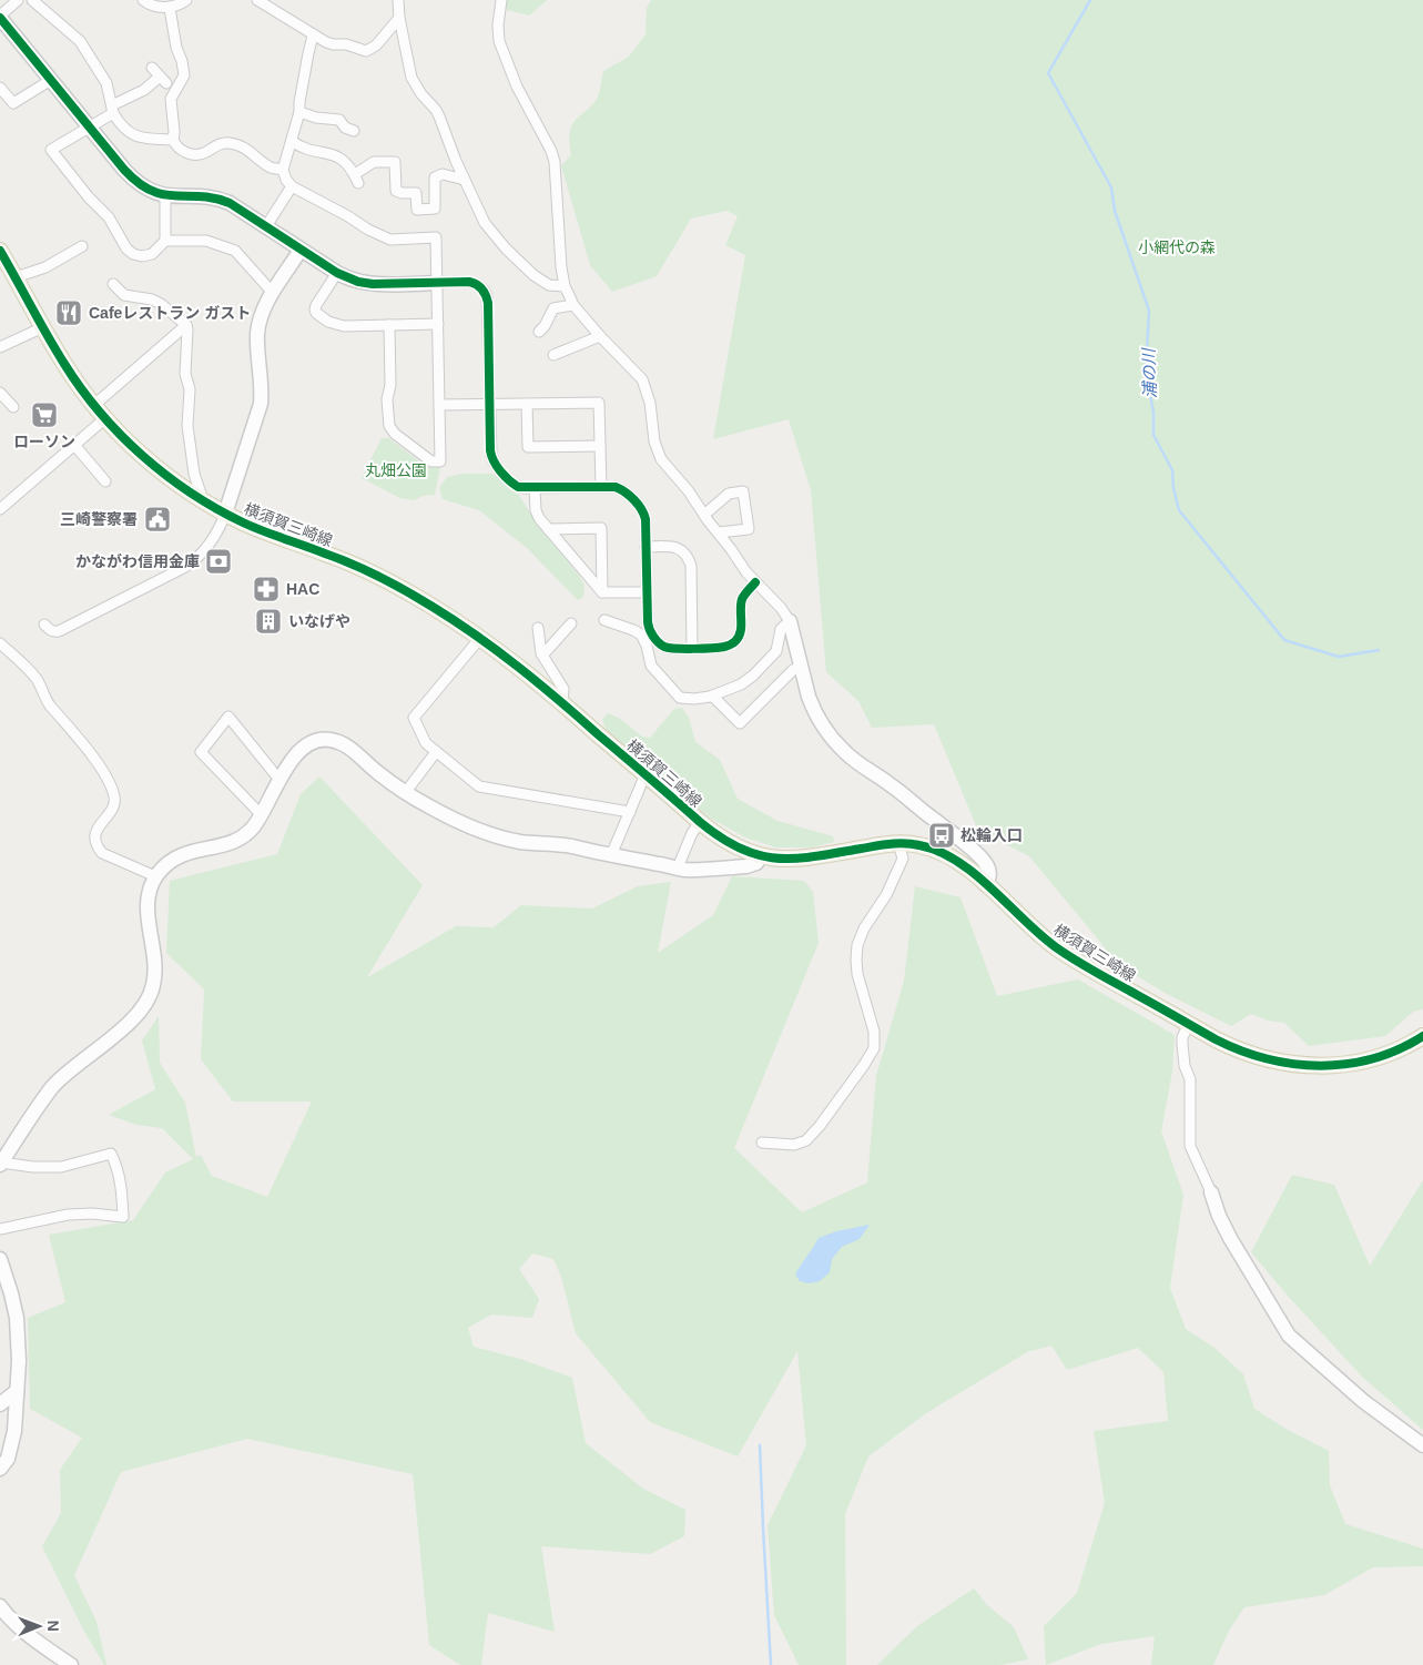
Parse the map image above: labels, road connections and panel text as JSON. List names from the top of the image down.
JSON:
{
  "streets": {
    "main road": ["横須賀三崎線"]
  },
  "water": ["浦の川"],
  "parks": ["小網代の森", "丸畑公園"],
  "places": {
    "restaurant": ["Cafeレストラン ガスト"],
    "supermarket": ["ローソン"],
    "public building": ["三崎警察署"],
    "bank": ["かながわ信用金庫"],
    "pharmacy": ["HAC"],
    "building": ["いなげや"],
    "bus stop": ["松輪入口"]
  },
  "north": "right"
}
